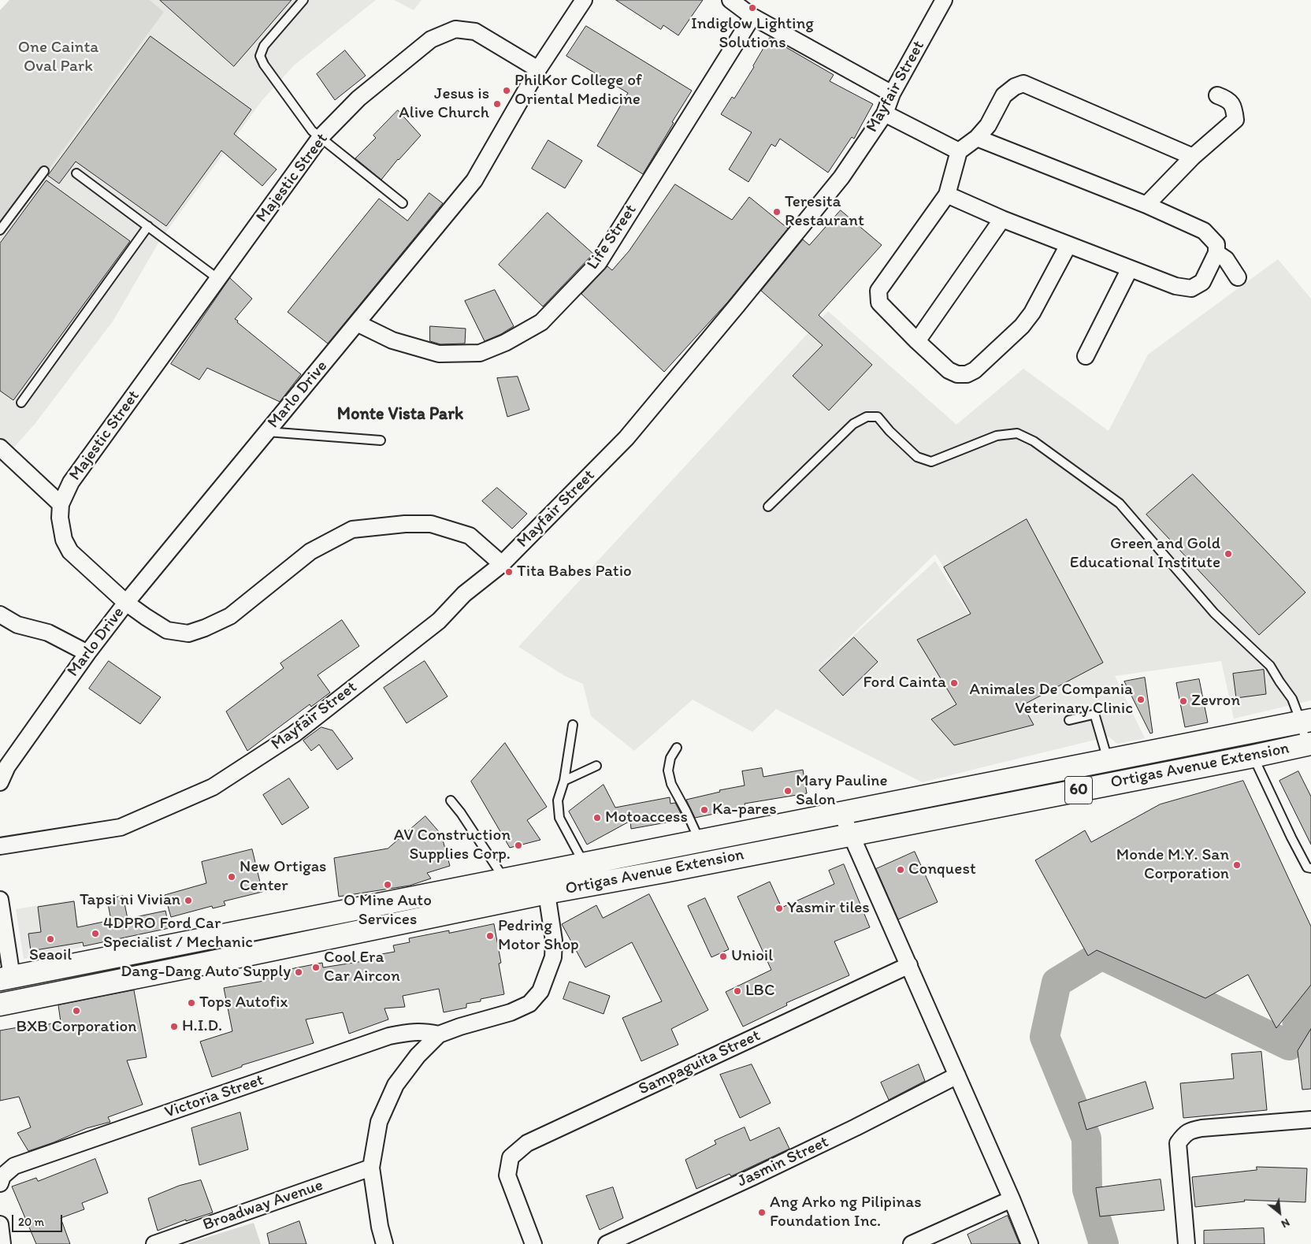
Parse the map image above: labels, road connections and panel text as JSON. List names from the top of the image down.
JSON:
{
  "streets": {
    "main road": ["Ortigas Avenue Extension", "60"],
    "street": [
      "Mayfair Street",
      "Majestic Street",
      "Life Street",
      "Marlo Drive",
      "Sampaguita Street",
      "Victoria Street",
      "Jasmin Street",
      "Broadway Avenue"
    ]
  },
  "crossings": [
    ["Mayfair Street", "Majestic Street"],
    ["Majestic Street", "Marlo Drive"],
    ["Life Street", "Marlo Drive"]
  ],
  "districts": ["Monte Vista Park"],
  "parks": ["One Cainta Oval Park"],
  "places": [
    "Indiglow Lighting Solutions",
    "PhilKor College of Oriental Medicine",
    "Jesus is Alive Church",
    "Teresita Restaurant",
    "Green and Gold Educational Institute",
    "Tita Babes Patio",
    "Ford Cainta",
    "Animales De Compania Veterinary Clinic",
    "Zevron",
    "Mary Pauline Salon",
    "Ka-pares",
    "Motoaccess",
    "AV Construction Supplies Corp.",
    "Monde M.Y. San Corporation",
    "Conquest",
    "New Ortigas Center",
    "O Mine Auto Services",
    "Tapsi ni Vivian",
    "Yasmir tiles",
    "4DPRO Ford Car Specialist / Mechanic",
    "Pedring Motor Shop",
    "Seaoil",
    "Unioil",
    "Cool Era Car Aircon",
    "Dang-Dang Auto Supply",
    "LBC",
    "Tops Autofix",
    "BXB Corporation",
    "H.I.D.",
    "Ang Arko ng Pilipinas Foundation Inc."
  ],
  "scale_bar": "20 m",
  "north": "bottom right"
}
